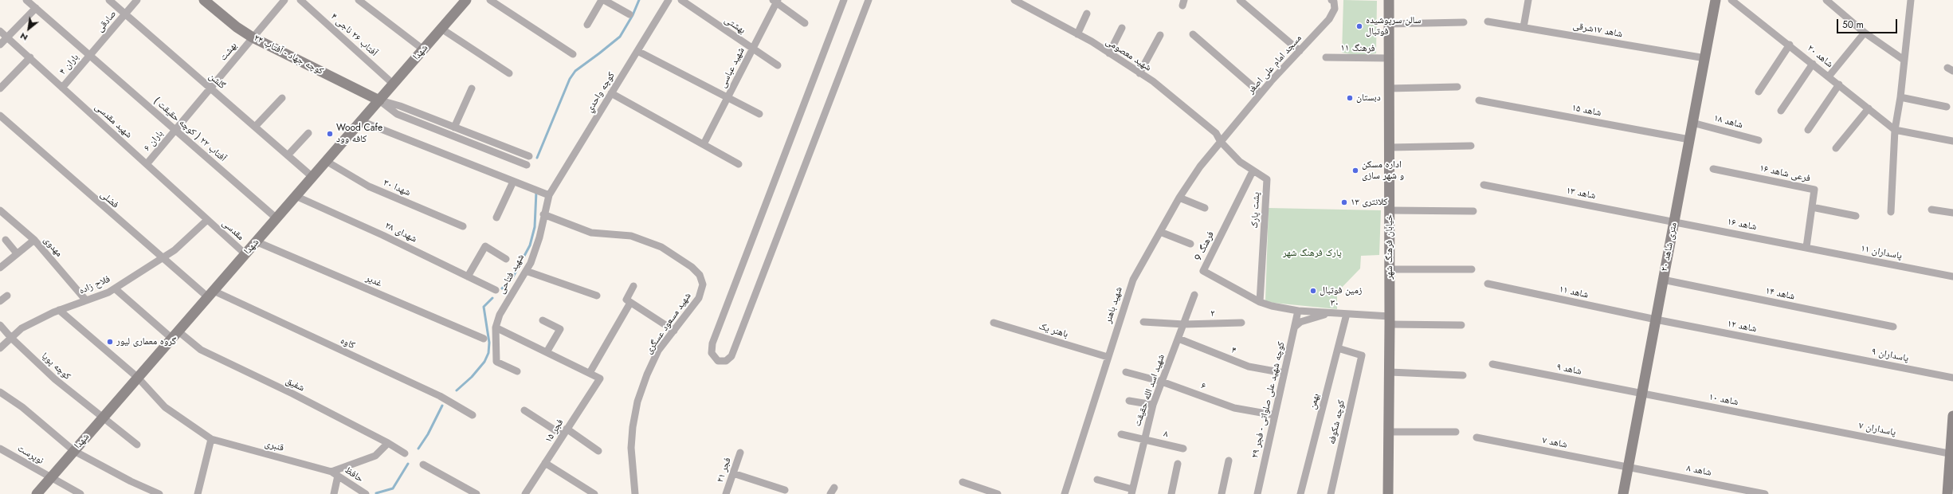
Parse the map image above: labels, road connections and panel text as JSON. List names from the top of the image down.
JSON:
{
  "streets": {
    "main road": [
      "شهدا",
      "کوچه جهاد - آفتاب ۲۴",
      "خیابان فرهنگ شهر",
      "۲۰ متری شاهد"
    ],
    "street": [
      "صادقی",
      "بهشتی",
      "شاهد ۱۷شرقی",
      "آفتاب ۲۶ ناجی ۴",
      "فرهنگ ۱۱",
      "بهشت",
      "شهید معصومی",
      "شاهد ۲۰",
      "باران ۴",
      "مسجد امام علی اصغر",
      "شهید عباسی",
      "گلشن",
      "كوچه واحدي",
      "شاهد ۱۵",
      "شهید مقدسی",
      "شاهد ۱۸",
      "آفتاب ۲۲ ( کوچه حقیقت )",
      "باران ۶",
      "فرعی شاهد ۱۶",
      "شهدا ۳۰",
      "شاهد ۱۳",
      "فضلی",
      "پشت پارک",
      "شاهد ۱۶",
      "مقدسی",
      "شهدای ۲۸",
      "فرهنگ 9",
      "مهدوی",
      "پاسداران ۱۱",
      "شهید فتاحی",
      "غدیر",
      "فلاح زاده",
      "شاهد ۱۱",
      "شاهد ۱۴",
      "۳۰",
      "شهید باهنر",
      "۲",
      "شهید مسعود عسگری",
      "شاهد ۱۲",
      "باهنر یک",
      "کاوه",
      "۴",
      "پاسداران ۹",
      "کوچه پویا",
      "شاهد ۹",
      "شفیق",
      "۶",
      "شهید اسد الله حقیقت",
      "کوچه شهید علی صلواتی - فجر ۲۹",
      "شاهد ۱۰",
      "بهمن",
      "کوچه شکوفه",
      "پاسداران ۷",
      "فجر ۱۵",
      "۸",
      "شاهد ۷",
      "قنبری",
      "نوپرست",
      "فجر ۲۱",
      "شاهد ۸",
      "حافظ"
    ]
  },
  "crossings": [
    ["صادقی", "باران ۴"],
    ["صادقی", "گلشن"],
    ["صادقی", "آفتاب ۲۲ ( کوچه حقیقت )"],
    ["بهشتی", "شهید عباسی"],
    ["شاهد ۱۷شرقی", "۲۰ متری شاهد"],
    ["آفتاب ۲۶ ناجی ۴", "شهدا"],
    ["فرهنگ ۱۱", "خیابان فرهنگ شهر"],
    ["بهشت", "کوچه جهاد - آفتاب ۲۴"],
    ["بهشت", "گلشن"],
    ["بهشت", "آفتاب ۲۲ ( کوچه حقیقت )"],
    ["بهشت", "باران ۶"],
    ["شهدا", "کوچه جهاد - آفتاب ۲۴"],
    ["شهدا", "گلشن"],
    ["شهدا", "آفتاب ۲۲ ( کوچه حقیقت )"],
    ["شهدا", "شهدا ۳۰"],
    ["شهدا", "فضلی"],
    ["شهدا", "مقدسی"],
    ["شهدا", "شهدای ۲۸"],
    ["شهدا", "غدیر"],
    ["شهدا", "کاوه"],
    ["شهدا", "کوچه پویا"],
    ["شهدا", "شفیق"],
    ["شهدا", "قنبری"],
    ["شهدا", "نوپرست"],
    ["شهید معصومی", "مسجد امام علی اصغر"],
    ["شهید معصومی", "پشت پارک"],
    ["شهید معصومی", "شهید باهنر"],
    ["باران ۴", "شهید مقدسی"],
    ["باران ۴", "آفتاب ۲۲ ( کوچه حقیقت )"],
    ["مسجد امام علی اصغر", "پشت پارک"],
    ["مسجد امام علی اصغر", "شهید باهنر"],
    ["كوچه واحدي", "شهید فتاحی"],
    ["شاهد ۱۵", "۲۰ متری شاهد"],
    ["شهید مقدسی", "باران ۶"],
    ["شهید مقدسی", "مقدسی"],
    ["شهید مقدسی", "فلاح زاده"],
    ["شاهد ۱۸", "۲۰ متری شاهد"],
    ["آفتاب ۲۲ ( کوچه حقیقت )", "باران ۶"],
    ["فرعی شاهد ۱۶", "شاهد ۱۶"],
    ["فرعی شاهد ۱۶", "پاسداران ۱۱"],
    ["شاهد ۱۳", "شاهد ۱۶"],
    ["شاهد ۱۳", "۲۰ متری شاهد"],
    ["فضلی", "فلاح زاده"],
    ["فضلی", "کاوه"],
    ["پشت پارک", "فرهنگ 9"],
    ["پشت پارک", "۳۰"],
    ["پشت پارک", "شهید باهنر"],
    ["شاهد ۱۶", "۲۰ متری شاهد"],
    ["شاهد ۱۶", "پاسداران ۱۱"],
    ["مقدسی", "فلاح زاده"],
    ["فرهنگ 9", "۳۰"],
    ["مهدوی", "فلاح زاده"],
    ["خیابان فرهنگ شهر", "۳۰"],
    ["۲۰ متری شاهد", "شاهد ۱۱"],
    ["۲۰ متری شاهد", "شاهد ۱۴"],
    ["۲۰ متری شاهد", "شاهد ۱۲"],
    ["۲۰ متری شاهد", "شاهد ۹"],
    ["۲۰ متری شاهد", "شاهد ۱۰"],
    ["۲۰ متری شاهد", "شاهد ۷"],
    ["۲۰ متری شاهد", "شاهد ۸"],
    ["شهید فتاحی", "شهید مسعود عسگری"],
    ["فلاح زاده", "کوچه پویا"],
    ["فلاح زاده", "شفیق"],
    ["فلاح زاده", "قنبری"],
    ["شاهد ۱۱", "شاهد ۱۲"],
    ["۳۰", "کوچه شهید علی صلواتی - فجر ۲۹"],
    ["۳۰", "بهمن"],
    ["شهید باهنر", "باهنر یک"],
    ["۲", "شهید اسد الله حقیقت"],
    ["شاهد ۱۲", "پاسداران ۹"],
    ["۴", "شهید اسد الله حقیقت"],
    ["۴", "کوچه شهید علی صلواتی - فجر ۲۹"],
    ["شاهد ۹", "شاهد ۱۰"],
    ["۶", "شهید اسد الله حقیقت"],
    ["۶", "کوچه شهید علی صلواتی - فجر ۲۹"],
    ["شهید اسد الله حقیقت", "۸"],
    ["شاهد ۱۰", "پاسداران ۷"],
    ["بهمن", "کوچه شکوفه"],
    ["شاهد ۷", "شاهد ۸"],
    ["قنبری", "حافظ"]
  ],
  "parks": ["پارک فرهنگ شهر"],
  "places": [
    "سالن سرپوشیده فوتبال",
    "دبستان",
    "Wood Cafe کافه وود",
    "اداره مسکن و شهر سازی",
    "کلانتری ۱۳",
    "زمین فوتبال",
    "گروه معماری لیور"
  ],
  "scale_bar": "50 m",
  "north": "bottom left"
}
